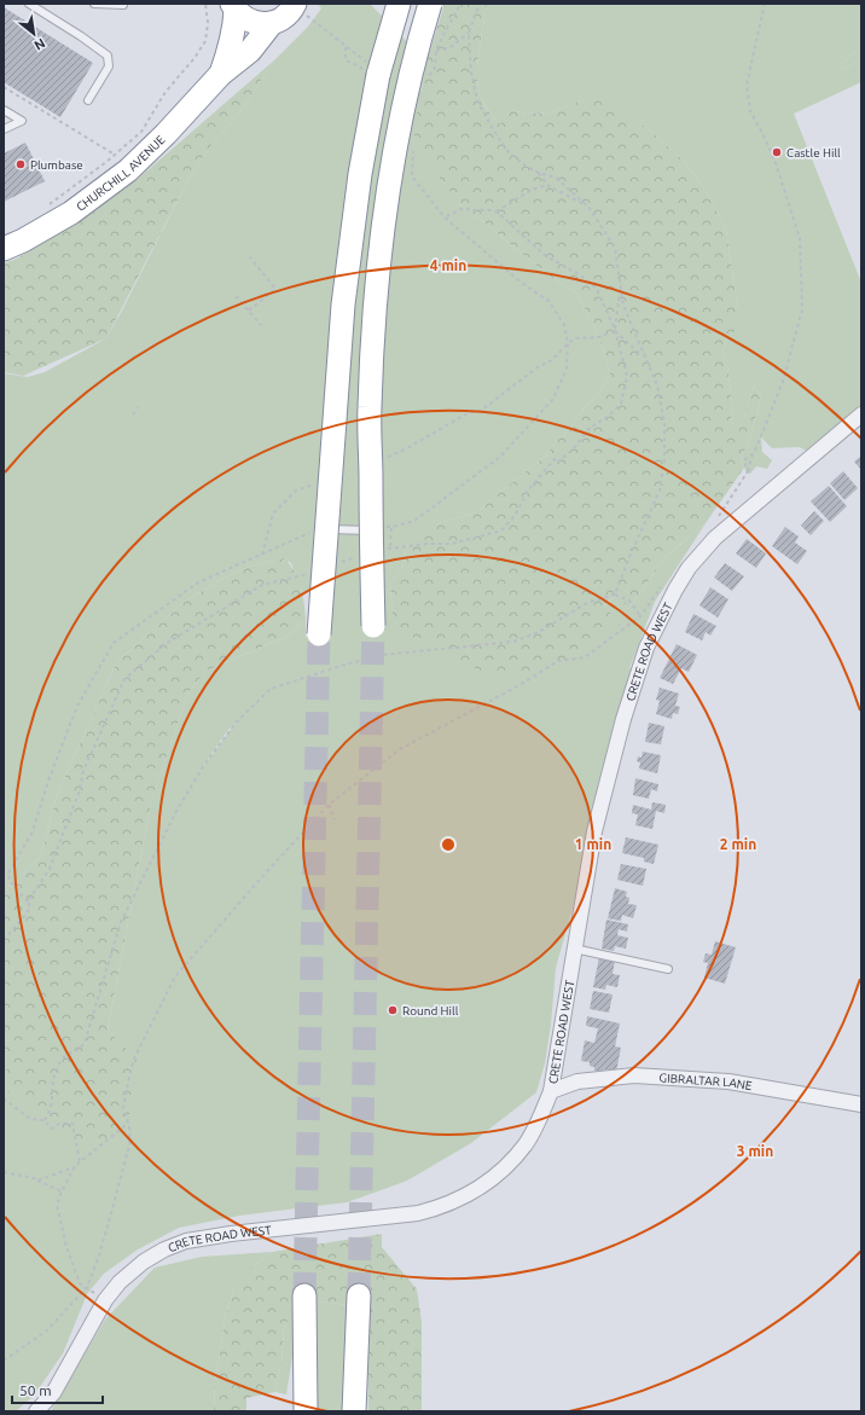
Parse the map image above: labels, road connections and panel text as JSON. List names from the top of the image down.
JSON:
{
  "streets": {
    "highway": ["CHURCHILL AVENUE"],
    "street": ["CRETE ROAD WEST", "GIBRALTAR LANE"]
  },
  "crossings": [
    ["CRETE ROAD WEST", "GIBRALTAR LANE"]
  ],
  "places": ["Castle Hill", "Plumbase", "Round Hill"],
  "scale_bar": "50 m",
  "north": "bottom right",
  "rings": [
    "4 min",
    "1 min",
    "2 min",
    "3 min"
  ]
}
